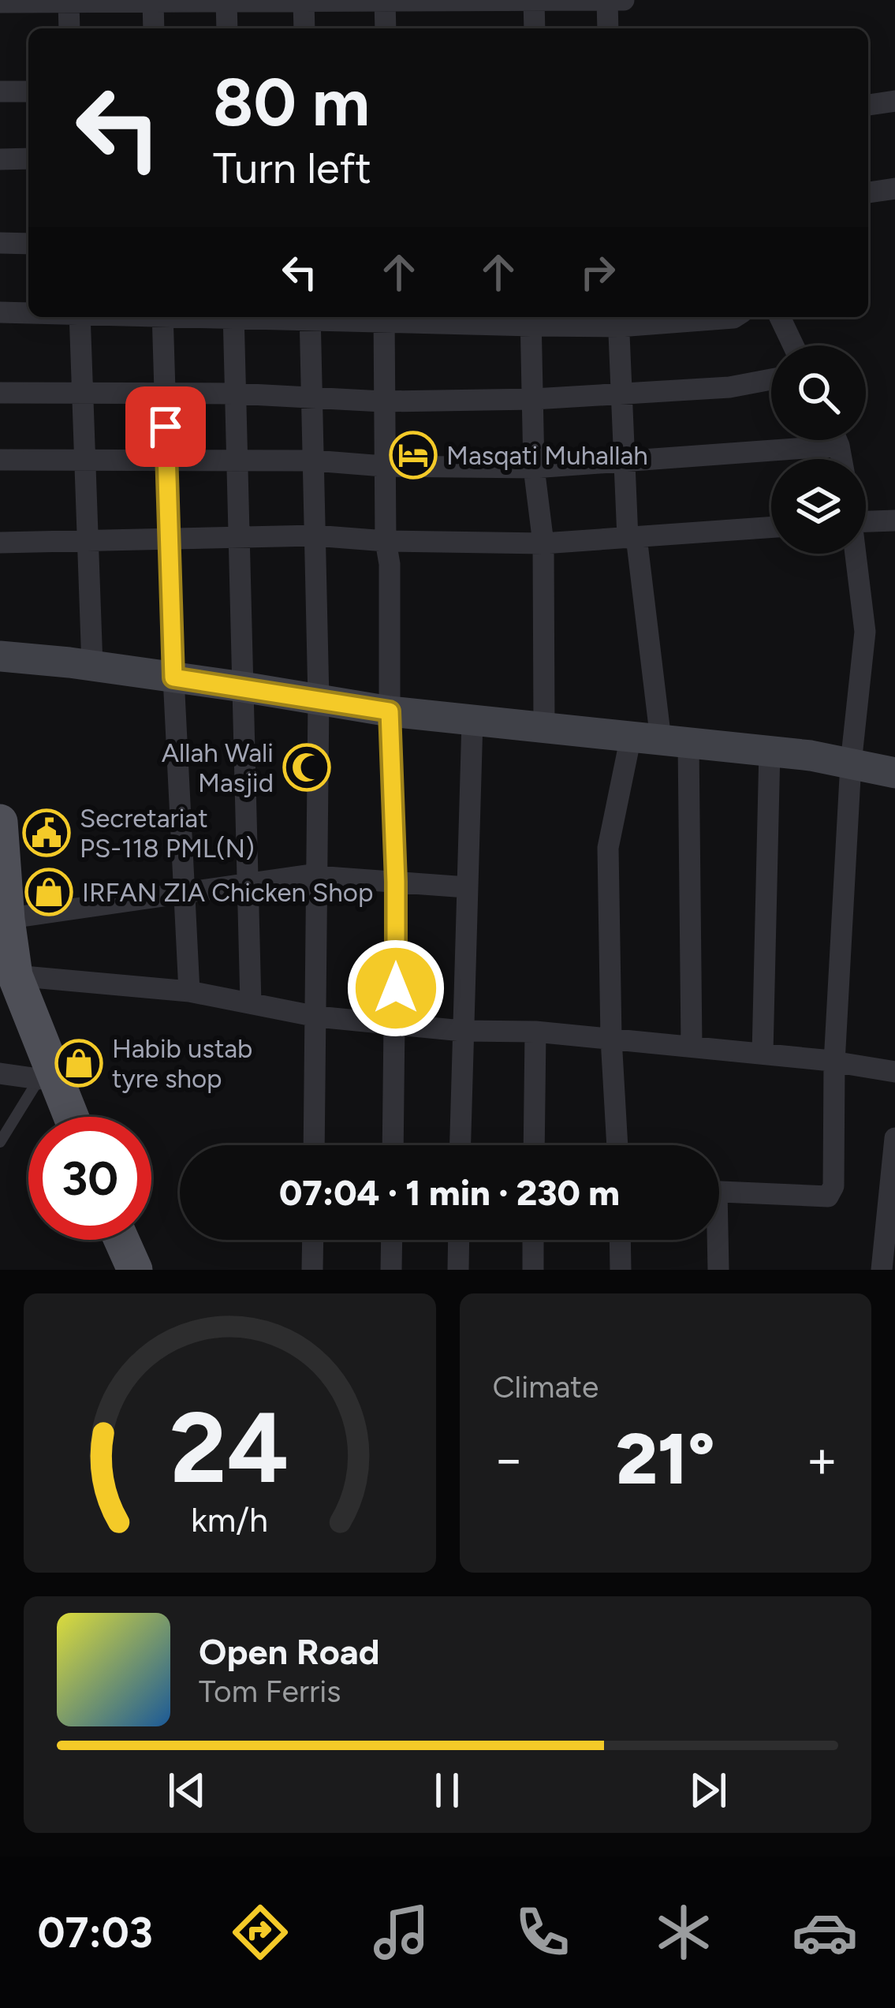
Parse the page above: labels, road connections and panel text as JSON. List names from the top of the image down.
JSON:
{
  "places": {
    "hotel": ["Masqati Muhallah"],
    "mosque": ["Allah Wali Masjid"],
    "public building": ["Secretariat PS-118 PML(N)"],
    "shop": ["IRFAN ZIA Chicken Shop", "Habib ustab tyre shop"]
  },
  "page": {
    "turn": ["80 m", "Turn left"],
    "limit": "30",
    "trip": "07:04 · 1 min · 230 m",
    "tile": "Climate",
    "heat": ["−", "21°", "+"],
    "song": ["Open Road", "Tom Ferris"],
    "tabs": "07:03",
    "gauge": ["24", "km/h"]
  }
}
